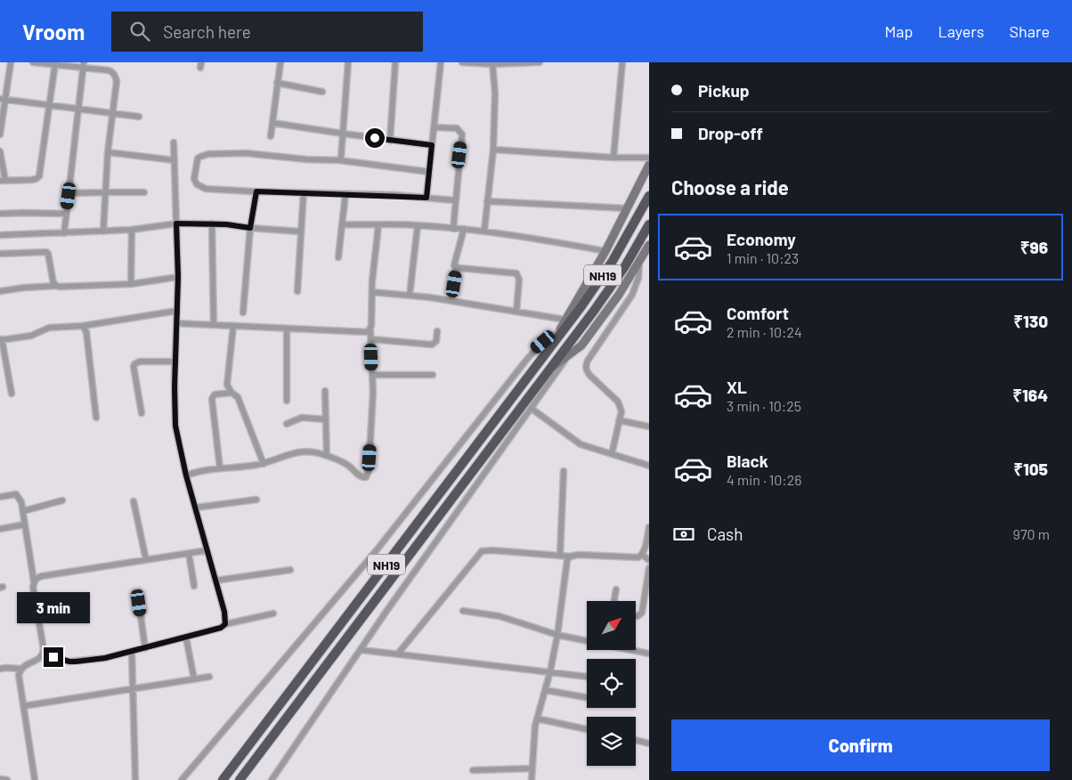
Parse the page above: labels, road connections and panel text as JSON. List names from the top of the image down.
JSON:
{
  "streets": {
    "highway": ["NH19"]
  },
  "north": "top right",
  "page": {
    "header": "Vroom",
    "search": "Search here",
    "nav": ["Map", "Layers", "Share"],
    "banner": ["Pickup", "Drop-off"],
    "heading": "Choose a ride",
    "list": [
      {
        "name": "Economy",
        "note": "1 min · 10:23",
        "value": "₹96"
      },
      {
        "name": "Comfort",
        "note": "2 min · 10:24",
        "value": "₹130"
      },
      {
        "name": "XL",
        "note": "3 min · 10:25",
        "value": "₹164"
      },
      {
        "name": "Black",
        "note": "4 min · 10:26",
        "value": "₹105"
      }
    ],
    "pay": ["Cash", "970 m"],
    "bubble": "3 min",
    "buttons": "Confirm"
  }
}
